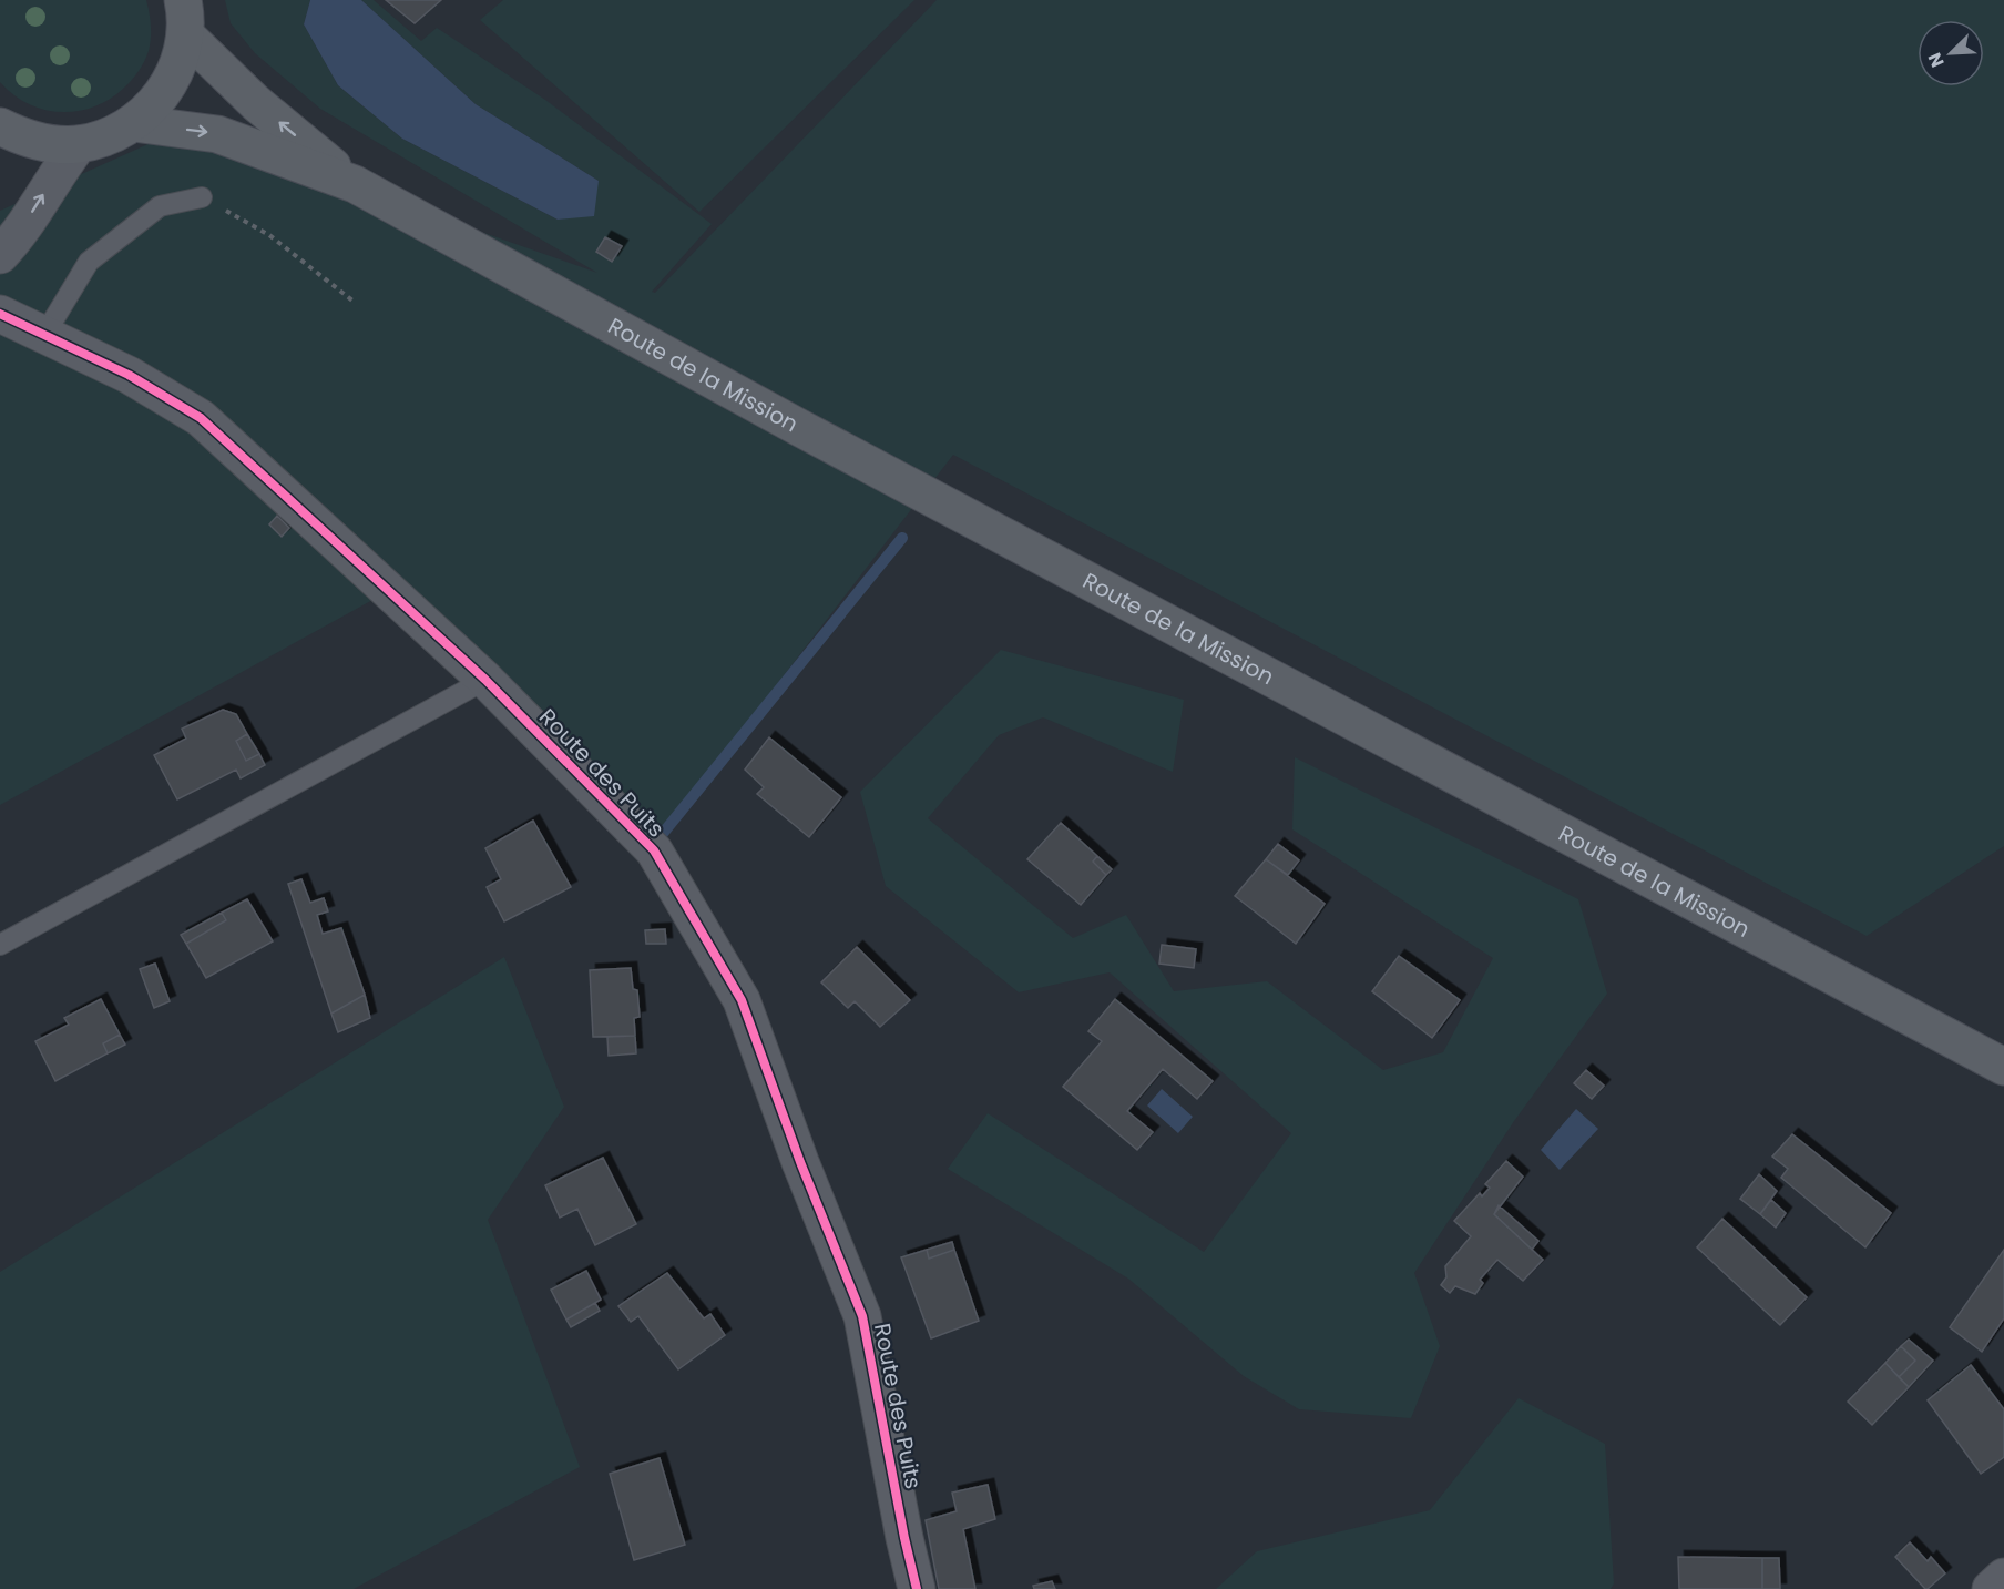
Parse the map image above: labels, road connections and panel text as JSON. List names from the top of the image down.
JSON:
{
  "streets": {
    "main road": ["Route de la Mission"],
    "street": ["Route des Puits"]
  },
  "north": "bottom left"
}
